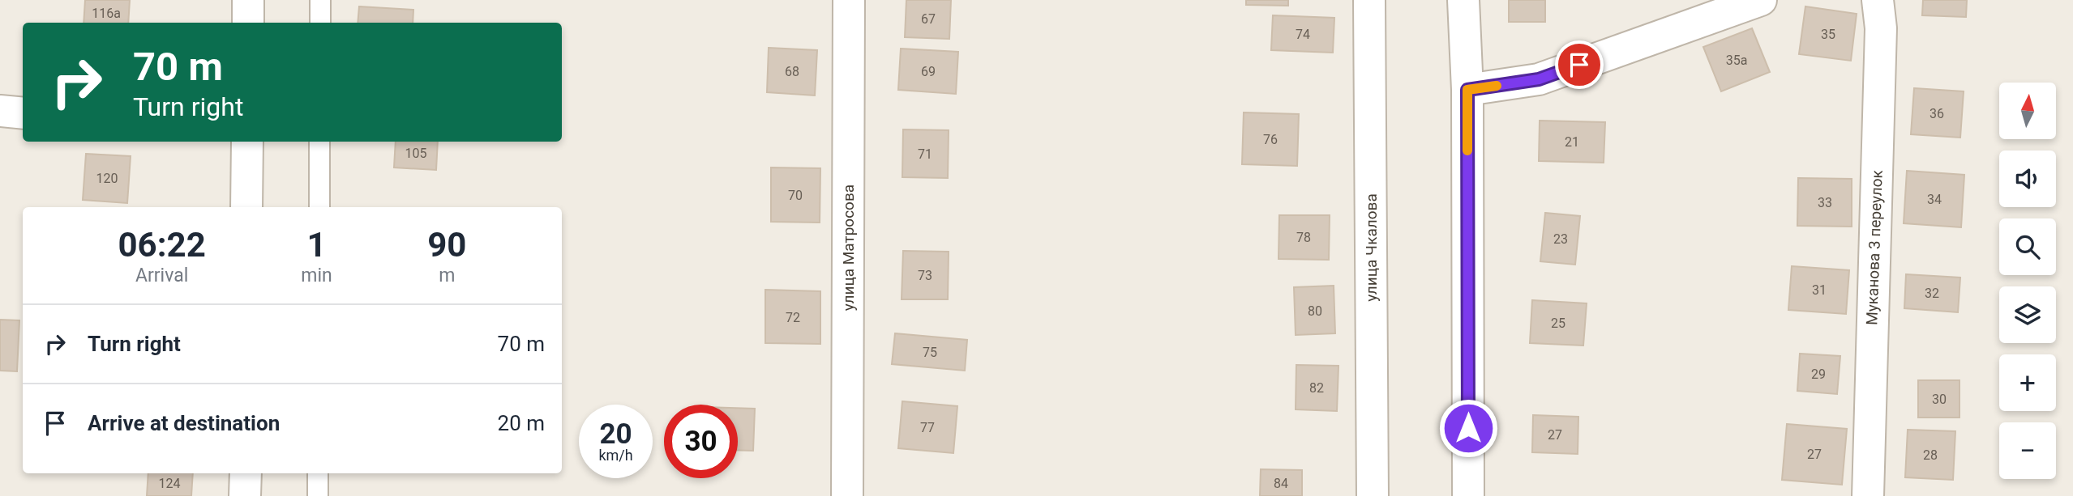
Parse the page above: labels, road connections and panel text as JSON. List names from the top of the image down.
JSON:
{
  "streets": {
    "street": ["улица Матросова", "улица Чкалова", "Муканова 3 переулок"]
  },
  "house_numbers": [
    "116а",
    "67",
    "74",
    "35",
    "35а",
    "68",
    "69",
    "36",
    "76",
    "21",
    "105",
    "71",
    "120",
    "70",
    "34",
    "33",
    "78",
    "23",
    "73",
    "31",
    "32",
    "80",
    "72",
    "25",
    "75",
    "29",
    "82",
    "30",
    "77",
    "27",
    "27",
    "28",
    "124",
    "84"
  ],
  "north": "top",
  "page": {
    "turn": ["70 m", "Turn right"],
    "map_buttons": ["+", "−"],
    "eta": [
      "06:22",
      "Arrival",
      "1",
      "min",
      "90",
      "m"
    ],
    "list": [
      {
        "name": "Turn right",
        "value": "70 m"
      },
      {
        "name": "Arrive at destination",
        "value": "20 m"
      }
    ],
    "speed": "20 km/h",
    "limit": "30"
  }
}
